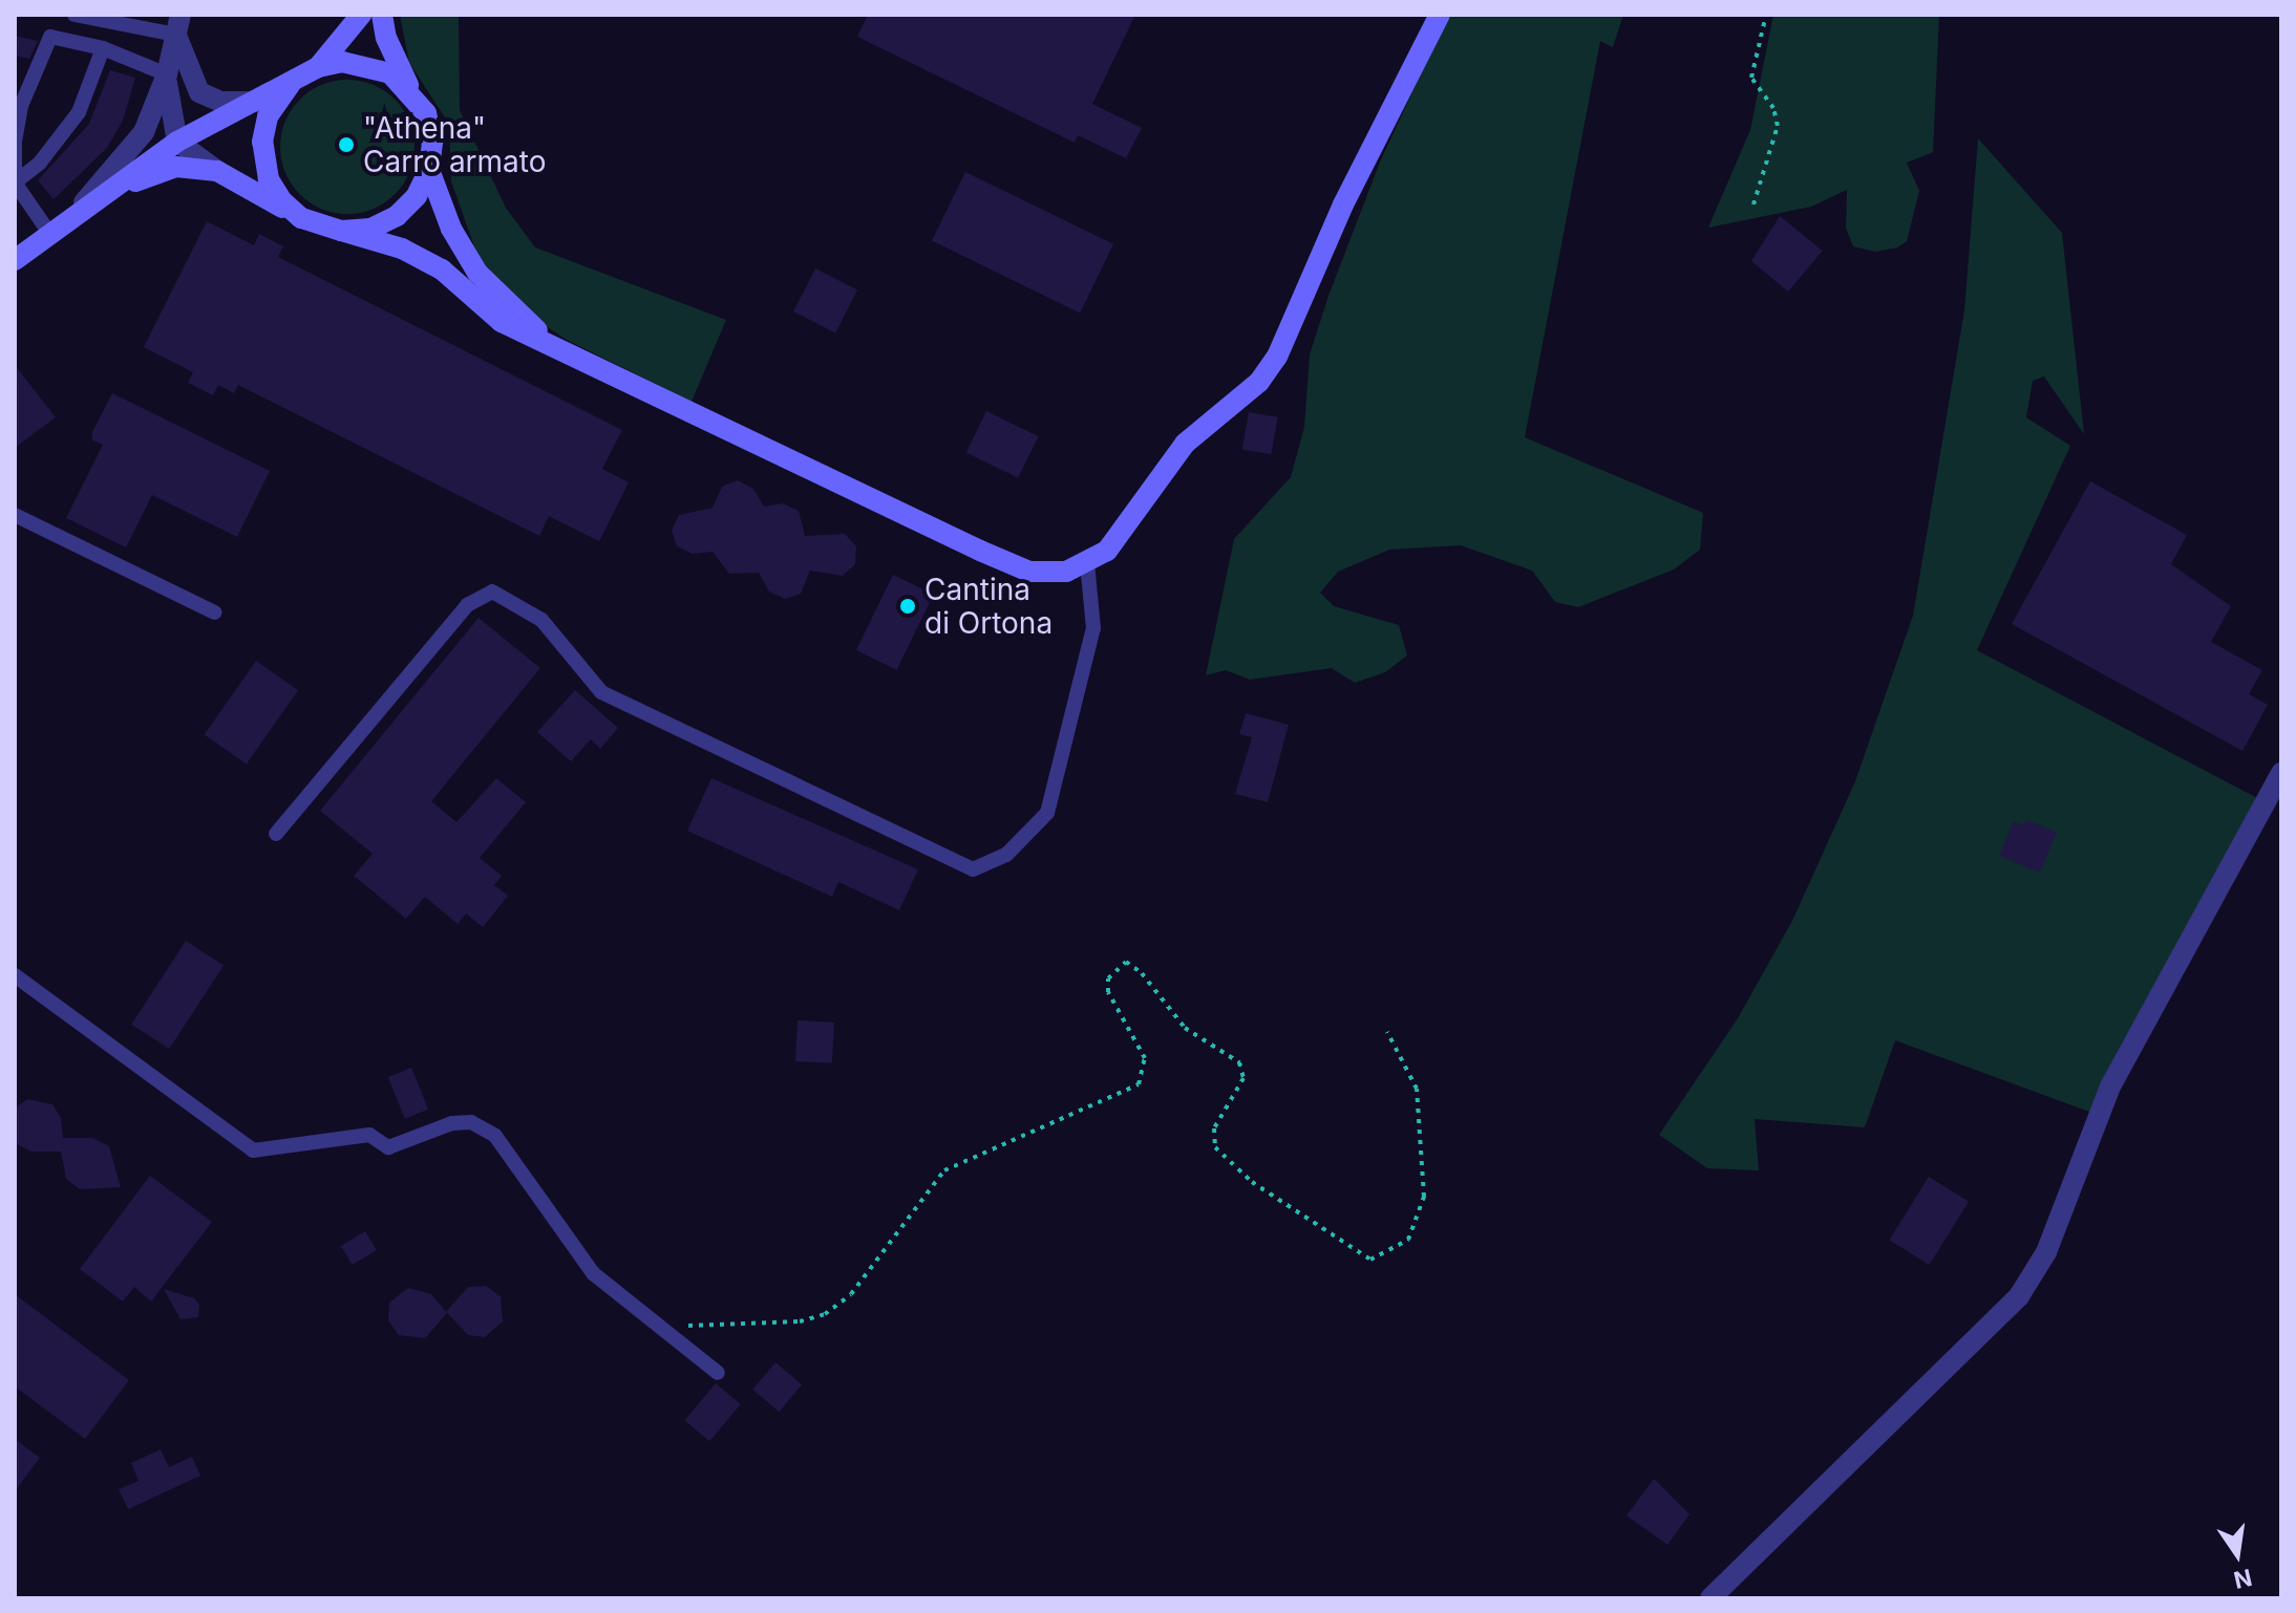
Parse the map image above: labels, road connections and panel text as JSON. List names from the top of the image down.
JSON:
{
  "places": ["\"Athena\" Carro armato", "Cantina di Ortona"],
  "north": "bottom"
}
